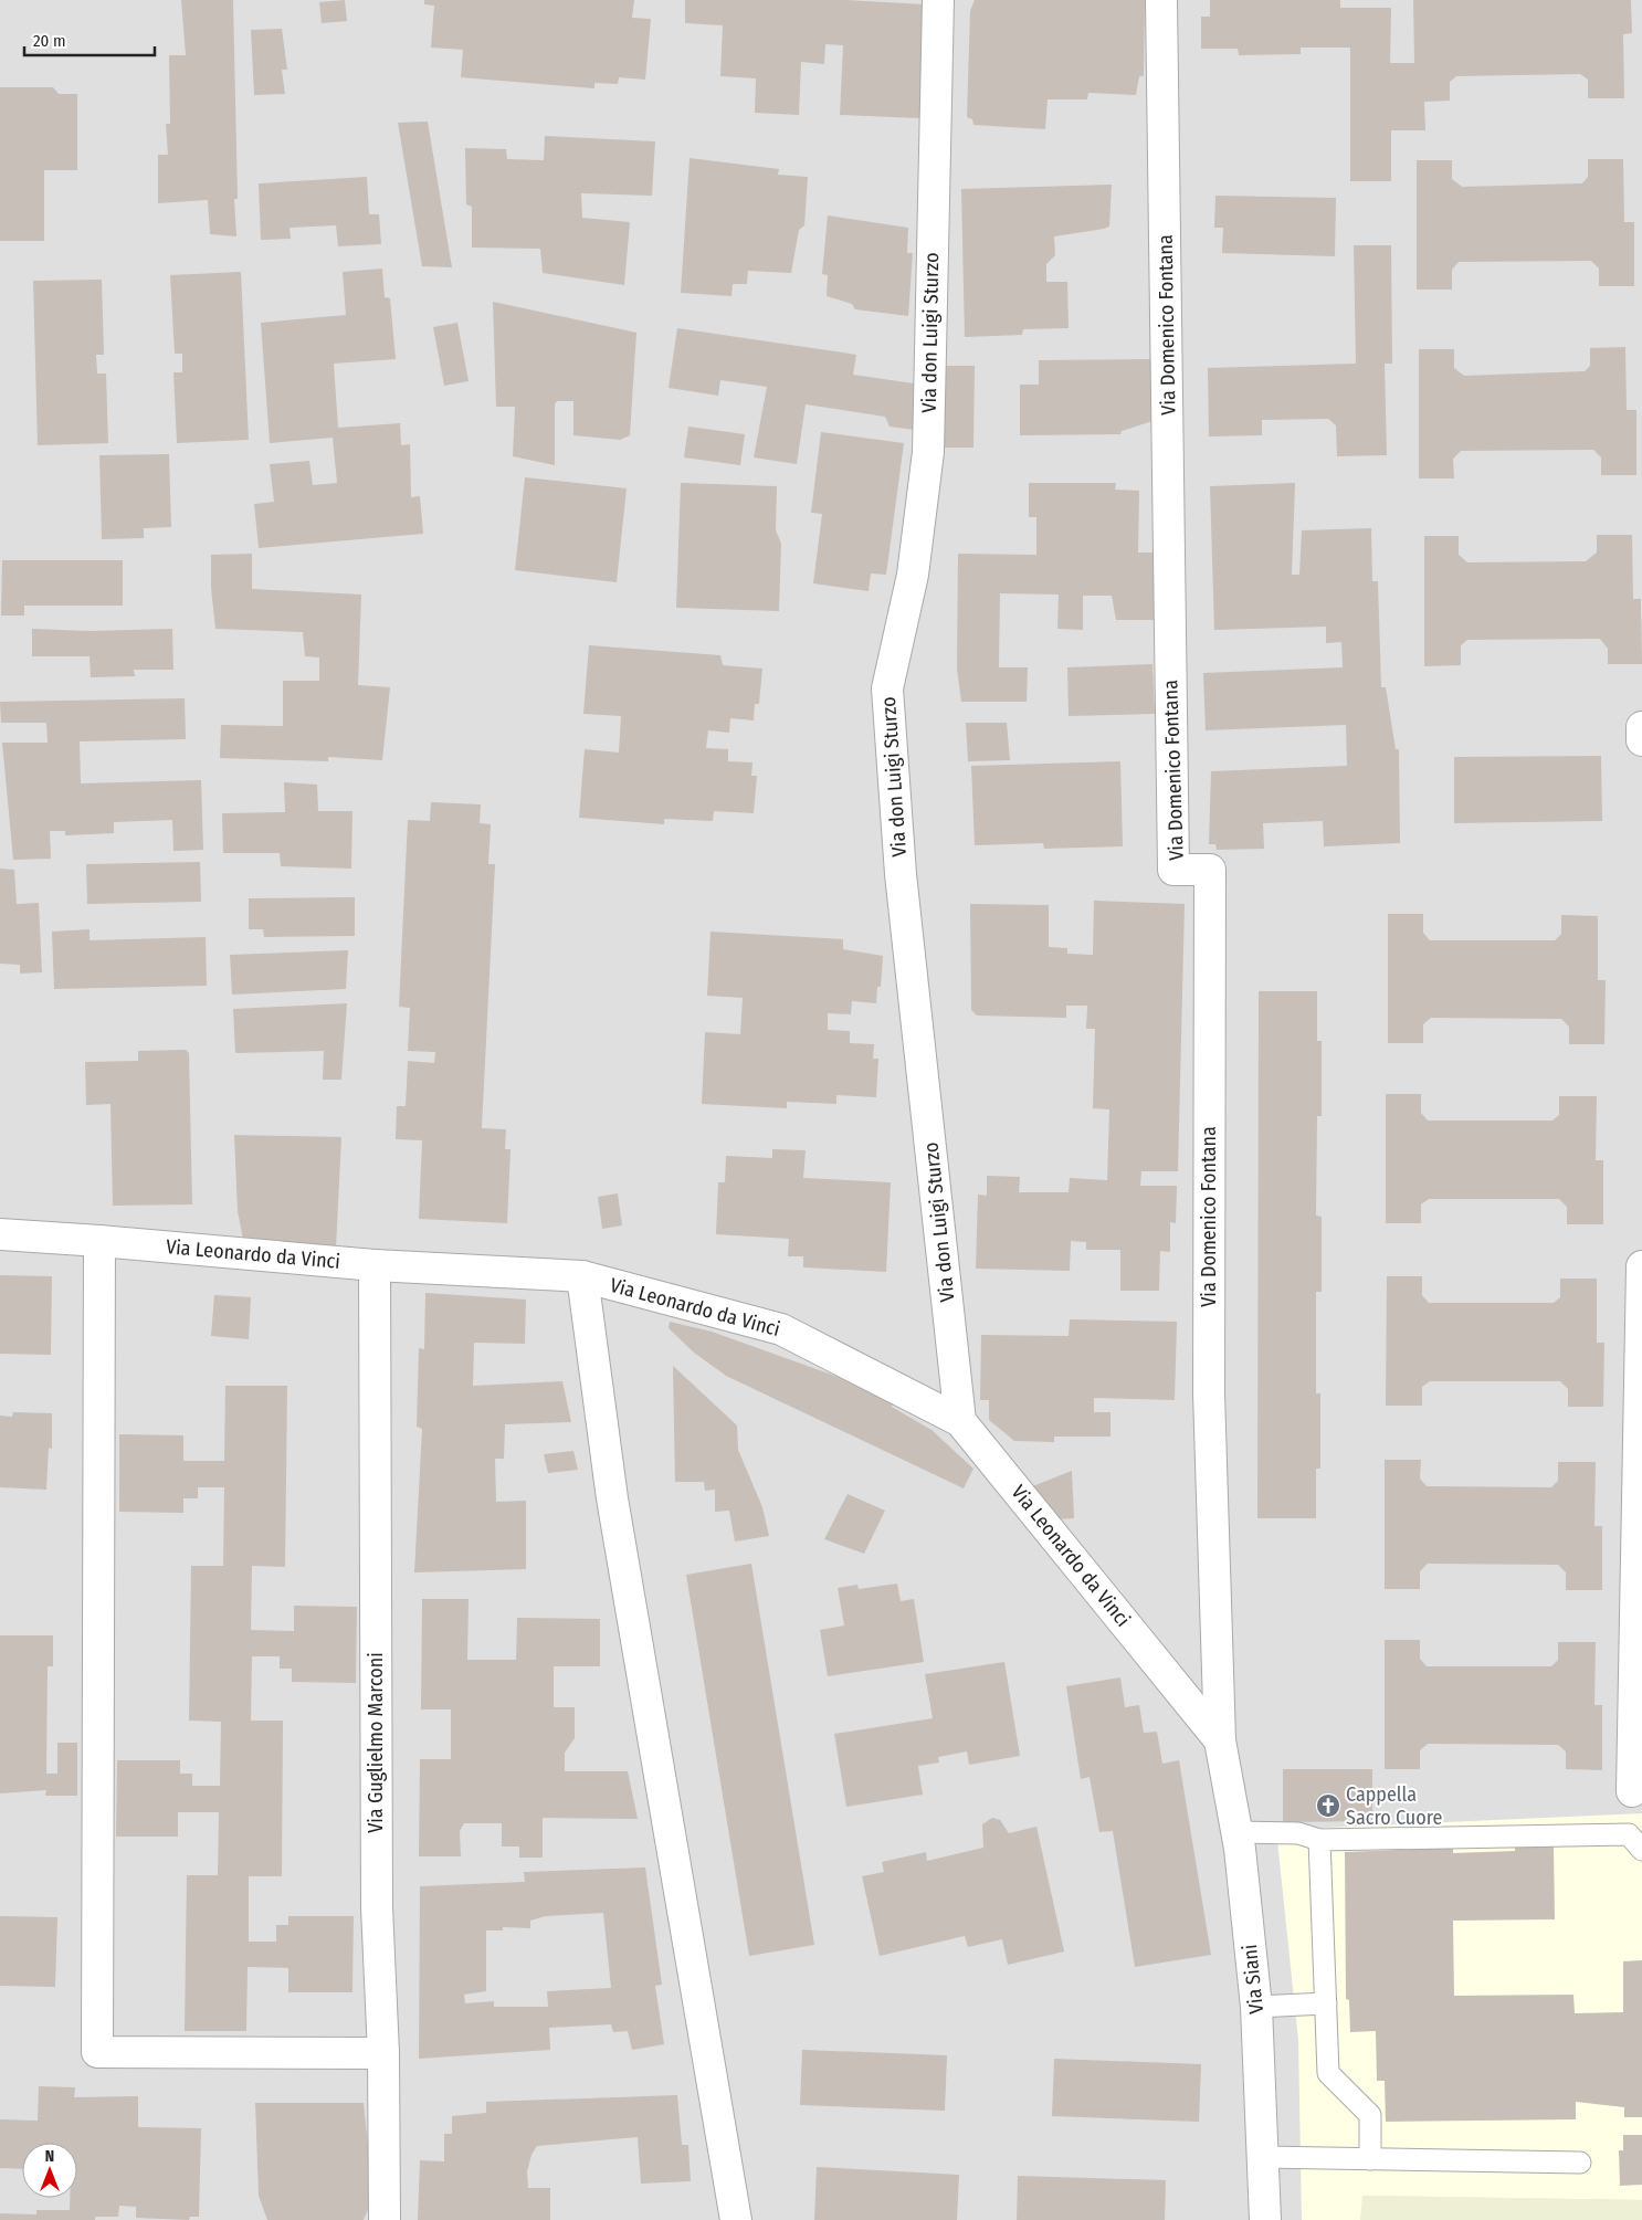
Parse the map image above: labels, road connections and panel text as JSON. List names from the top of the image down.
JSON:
{
  "streets": {
    "street": [
      "Via Domenico Fontana",
      "Via don Luigi Sturzo",
      "Via Leonardo da Vinci",
      "Via Guglielmo Marconi",
      "Via Siani"
    ]
  },
  "crossings": [
    ["Via Domenico Fontana", "Via Leonardo da Vinci"],
    ["Via Domenico Fontana", "Via Siani"],
    ["Via don Luigi Sturzo", "Via Leonardo da Vinci"],
    ["Via Leonardo da Vinci", "Via Guglielmo Marconi"],
    ["Via Leonardo da Vinci", "Via Siani"]
  ],
  "places": {
    "church": ["Cappella Sacro Cuore"]
  },
  "scale_bar": "20 m",
  "north": "top"
}
